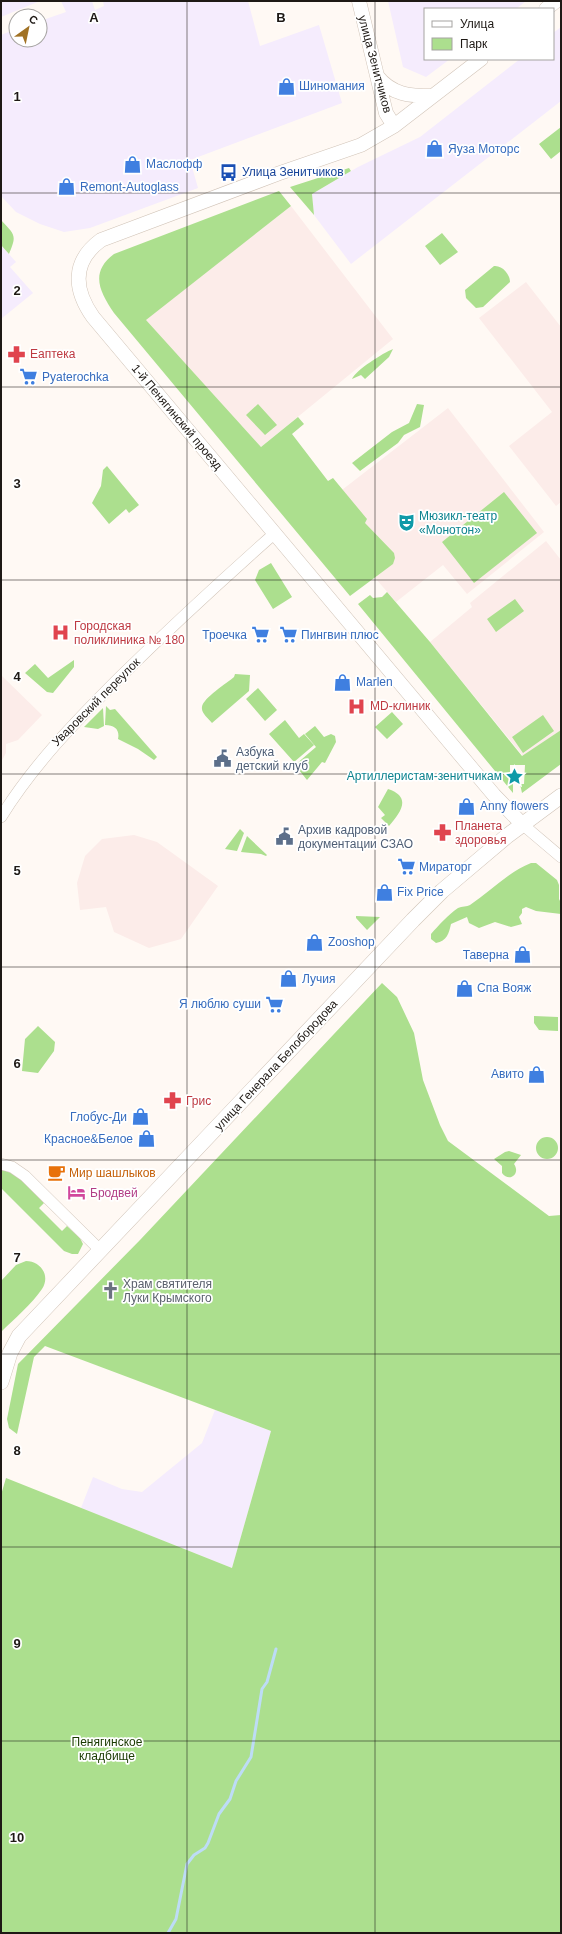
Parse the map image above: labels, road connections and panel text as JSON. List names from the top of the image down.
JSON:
{
  "streets": {
    "main road": ["улица Генерала Белобородова"],
    "street": ["улица Зенитчиков", "1-й Пенягинский проезд", "Уваровский переулок"]
  },
  "crossings": [
    ["улица Зенитчиков", "1-й Пенягинский проезд"],
    ["1-й Пенягинский проезд", "Уваровский переулок"],
    ["1-й Пенягинский проезд", "улица Генерала Белобородова"]
  ],
  "parks": ["Пенягинское кладбище"],
  "places": {
    "shop": [
      "Шиномания",
      "Яуза Моторс",
      "Маслофф",
      "Remont-Autoglass",
      "Marlen",
      "Anny flowers",
      "Fix Price",
      "Zooshop",
      "Таверна",
      "Лучия",
      "Спа Вояж",
      "Авито",
      "Глобус-Ди",
      "Красное&Белое"
    ],
    "bus stop": ["Улица Зенитчиков"],
    "pharmacy": ["Еаптека", "Планета здоровья", "Грис"],
    "supermarket": [
      "Pyaterochka",
      "Троечка",
      "Пингвин плюс",
      "Мираторг",
      "Я люблю суши"
    ],
    "theatre": ["Мюзикл-театр «Монотон»"],
    "hospital": ["Городская поликлиника № 180", "MD-клиник"],
    "public building": ["Азбука детский клуб", "Архив кадровой документации СЗАО"],
    "place": ["Артиллеристам-зенитчикам"],
    "cafe": ["Мир шашлыков"],
    "hotel": ["Бродвей"],
    "church": ["Храм святителя Луки Крымского"]
  },
  "legend": ["Улица", "Парк"],
  "north": "top right",
  "grid": {
    "columns": ["A", "B"],
    "rows": [
      "1",
      "2",
      "3",
      "4",
      "5",
      "6",
      "7",
      "8",
      "9",
      "10"
    ]
  }
}
